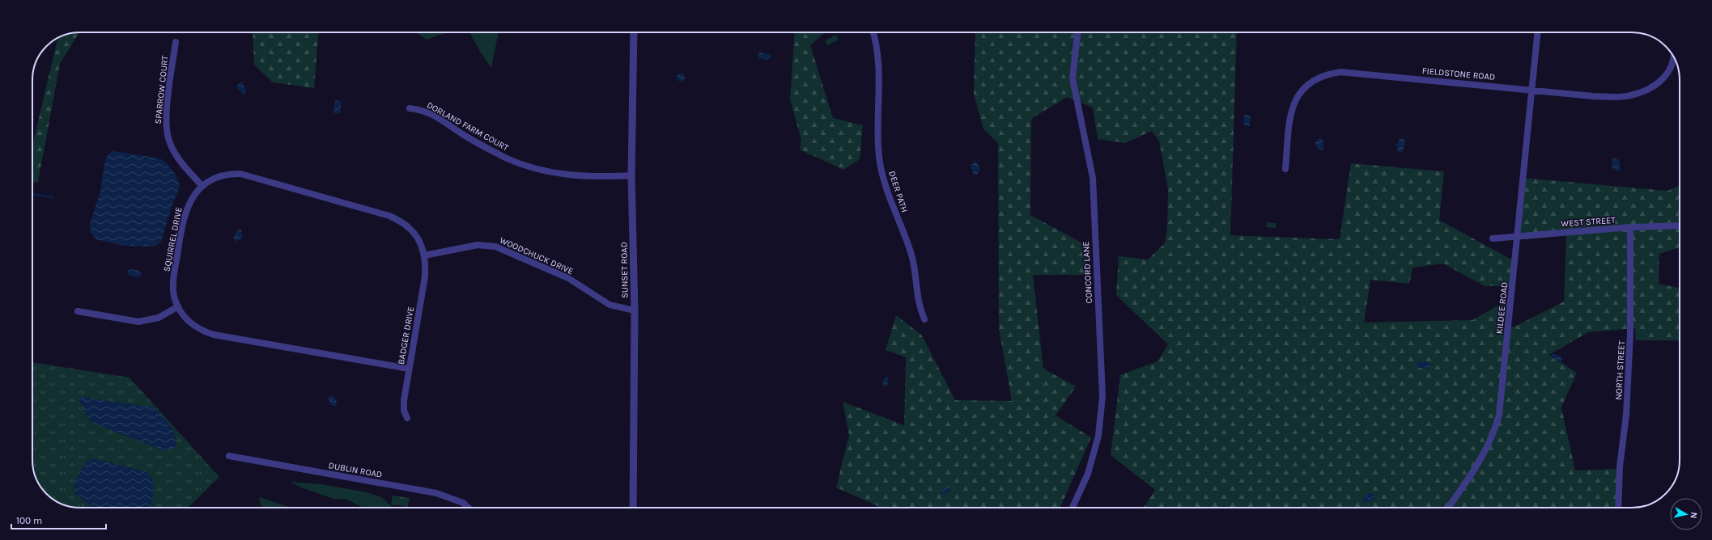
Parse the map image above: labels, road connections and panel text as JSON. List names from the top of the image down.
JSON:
{
  "streets": {
    "street": [
      "FIELDSTONE ROAD",
      "SPARROW COURT",
      "DORLAND FARM COURT",
      "DEER PATH",
      "WEST STREET",
      "SQUIRREL DRIVE",
      "WOODCHUCK DRIVE",
      "SUNSET ROAD",
      "CONCORD LANE",
      "KILDEE ROAD",
      "BADGER DRIVE",
      "NORTH STREET",
      "DUBLIN ROAD"
    ]
  },
  "crossings": [
    ["FIELDSTONE ROAD", "KILDEE ROAD"],
    ["SPARROW COURT", "SQUIRREL DRIVE"],
    ["DORLAND FARM COURT", "SUNSET ROAD"],
    ["WEST STREET", "KILDEE ROAD"],
    ["WEST STREET", "NORTH STREET"],
    ["SQUIRREL DRIVE", "WOODCHUCK DRIVE"],
    ["SQUIRREL DRIVE", "BADGER DRIVE"],
    ["WOODCHUCK DRIVE", "SUNSET ROAD"],
    ["WOODCHUCK DRIVE", "BADGER DRIVE"]
  ],
  "scale_bar": "100 m",
  "north": "right"
}
